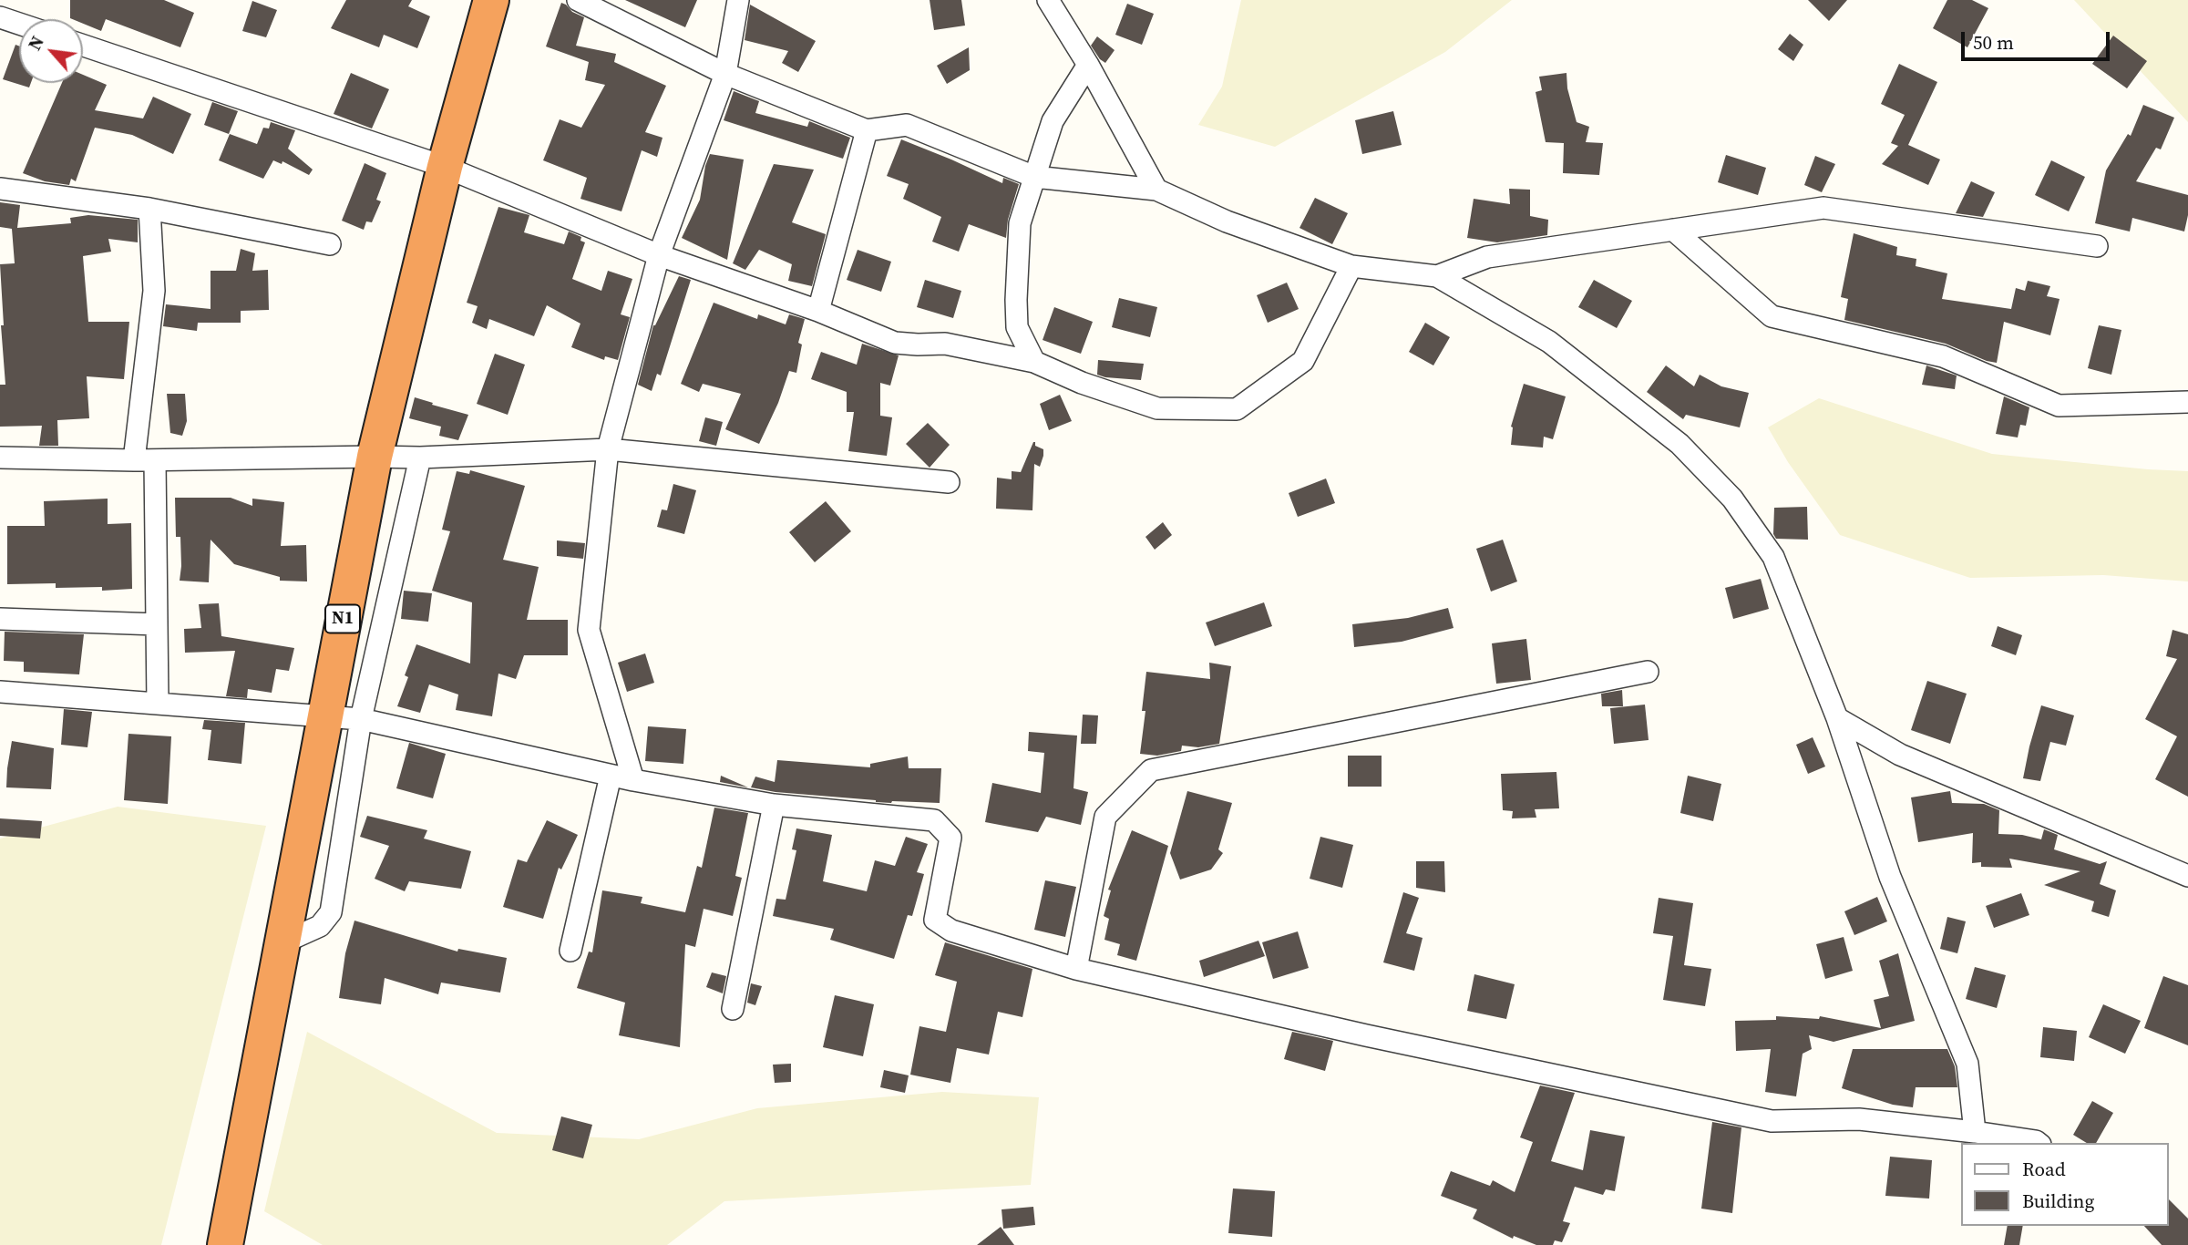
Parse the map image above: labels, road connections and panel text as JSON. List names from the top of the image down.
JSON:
{
  "streets": {
    "highway": ["N1"]
  },
  "legend": ["Road", "Building"],
  "scale_bar": "50 m",
  "north": "top left"
}
